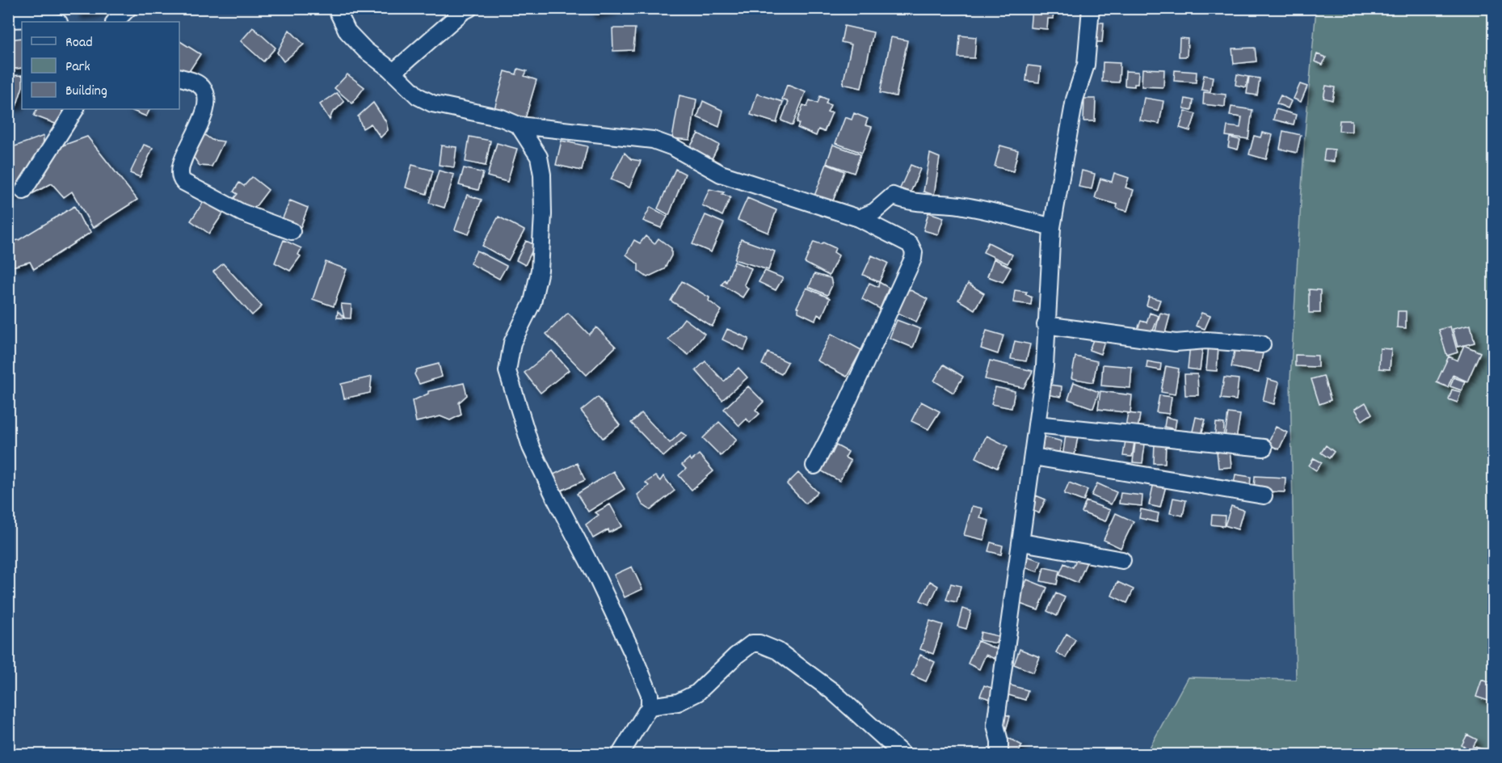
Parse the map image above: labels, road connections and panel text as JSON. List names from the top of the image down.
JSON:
{
  "legend": ["Road", "Park", "Building"]
}
